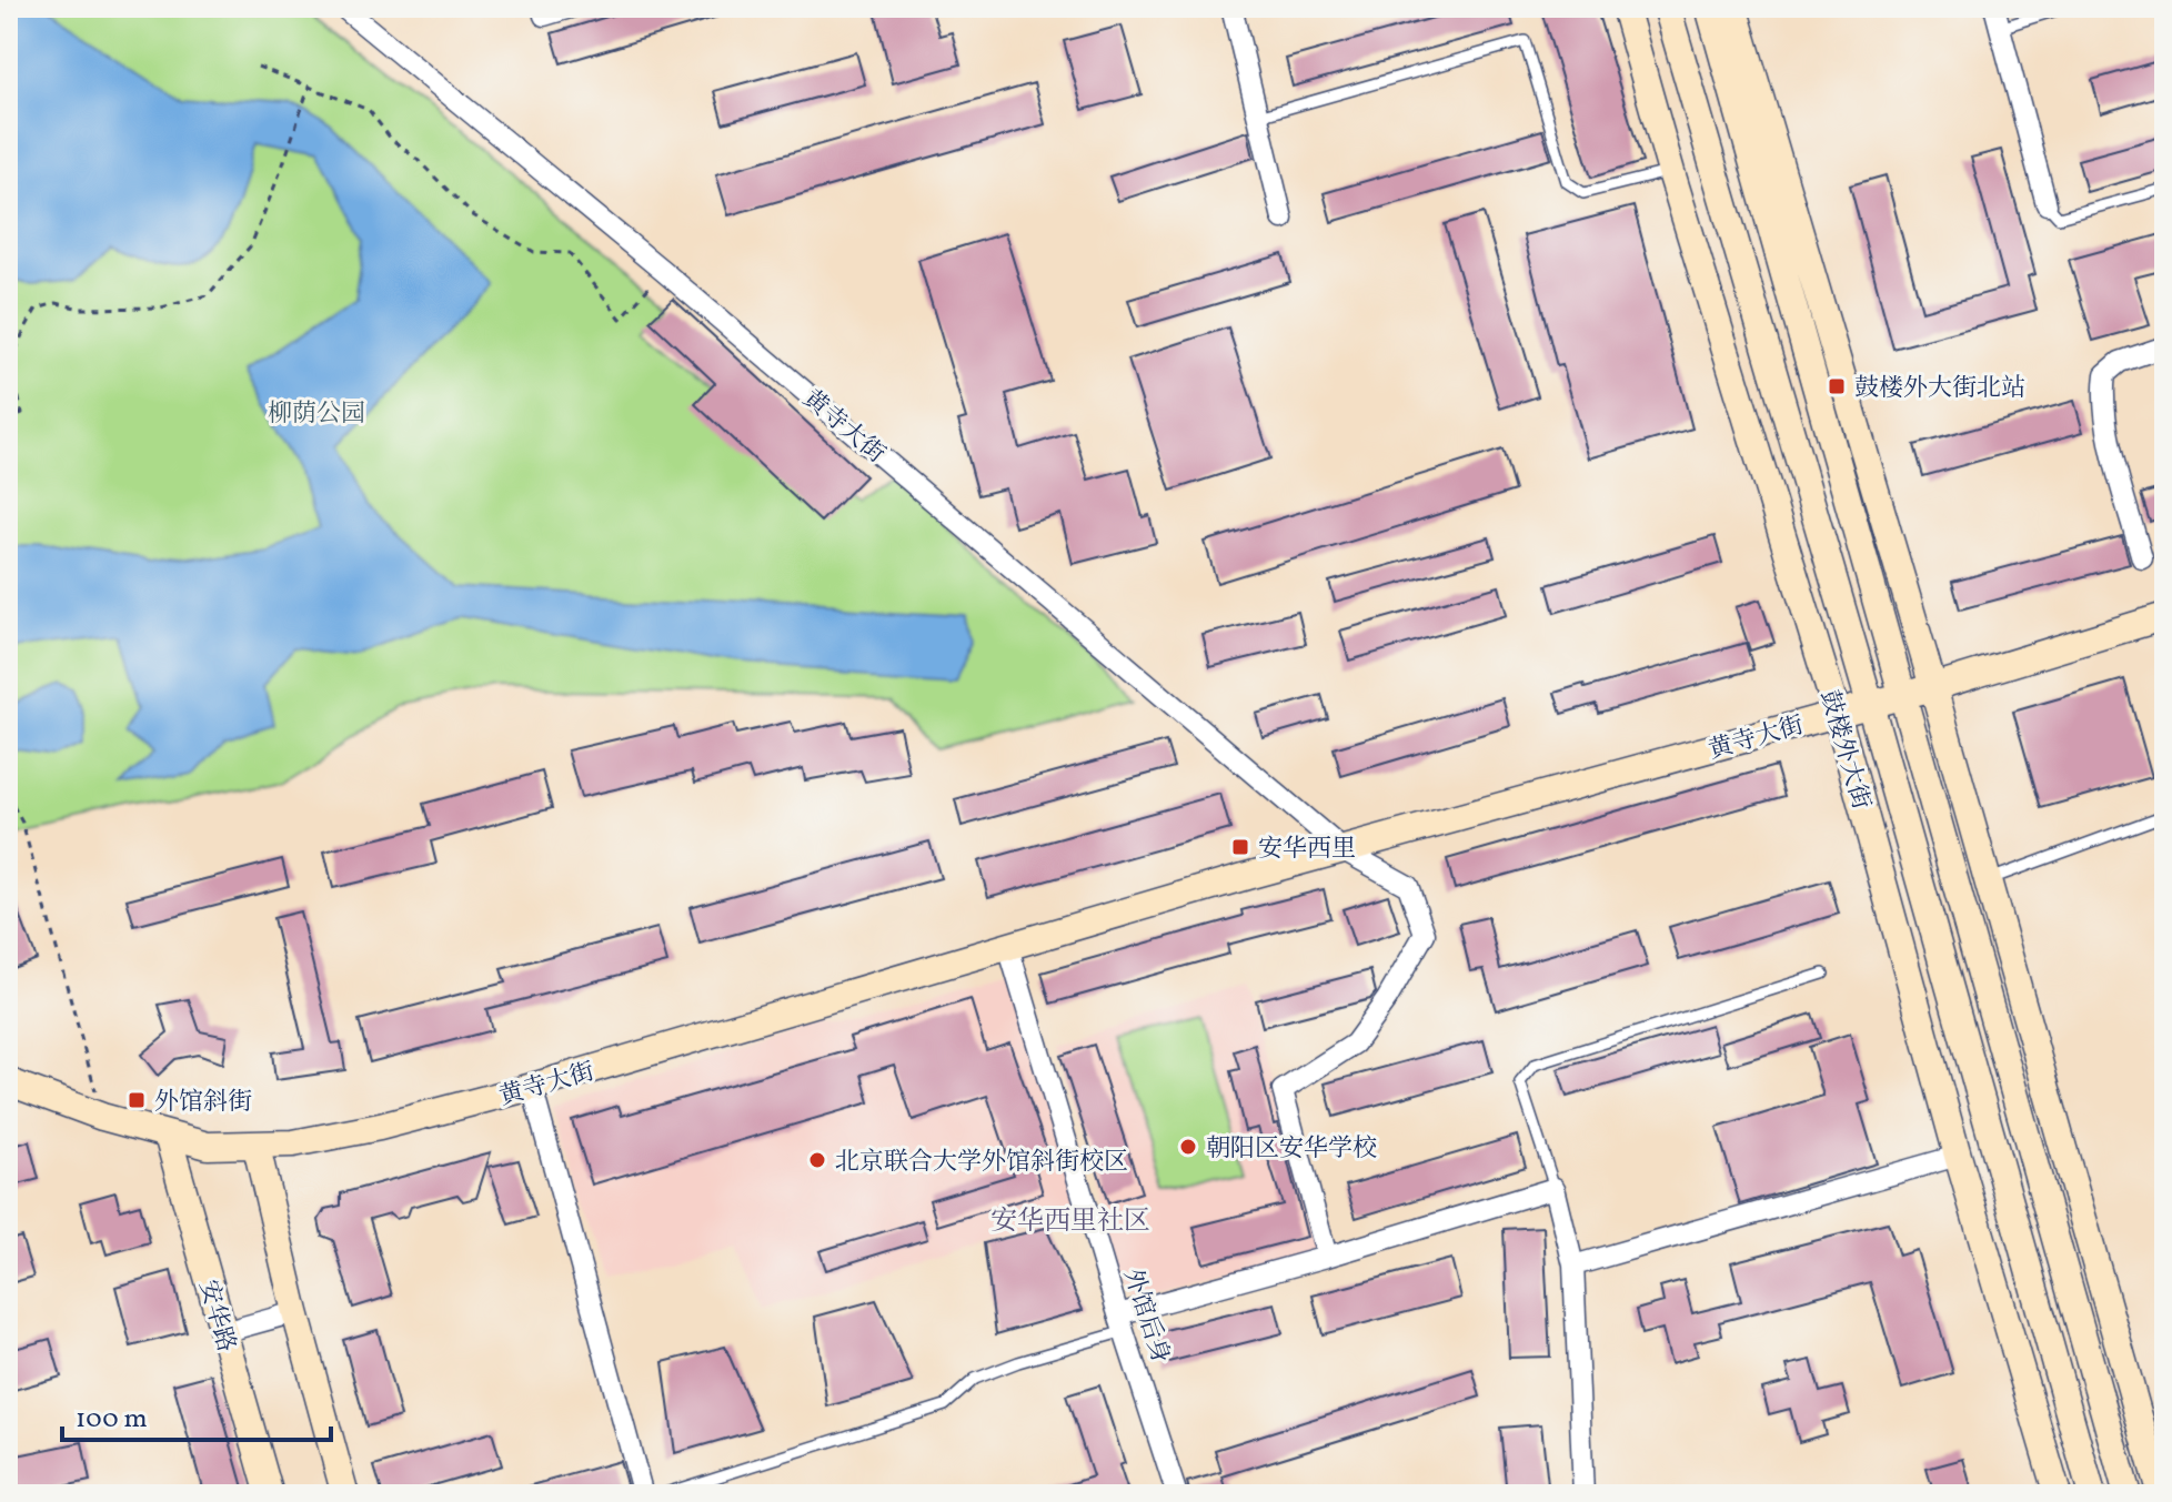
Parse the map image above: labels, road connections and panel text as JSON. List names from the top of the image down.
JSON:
{
  "streets": {
    "street": [
      "黄寺大街",
      "鼓楼外大街",
      "安华路",
      "外馆后身"
    ]
  },
  "crossings": [
    ["黄寺大街", "鼓楼外大街"],
    ["黄寺大街", "安华路"],
    ["黄寺大街", "外馆后身"]
  ],
  "districts": ["安华西里社区"],
  "parks": ["柳荫公园"],
  "places": {
    "transit": ["鼓楼外大街北站", "安华西里", "外馆斜街"],
    "other": ["朝阳区安华学校", "北京联合大学外馆斜街校区"]
  },
  "scale_bar": "100 m"
}
